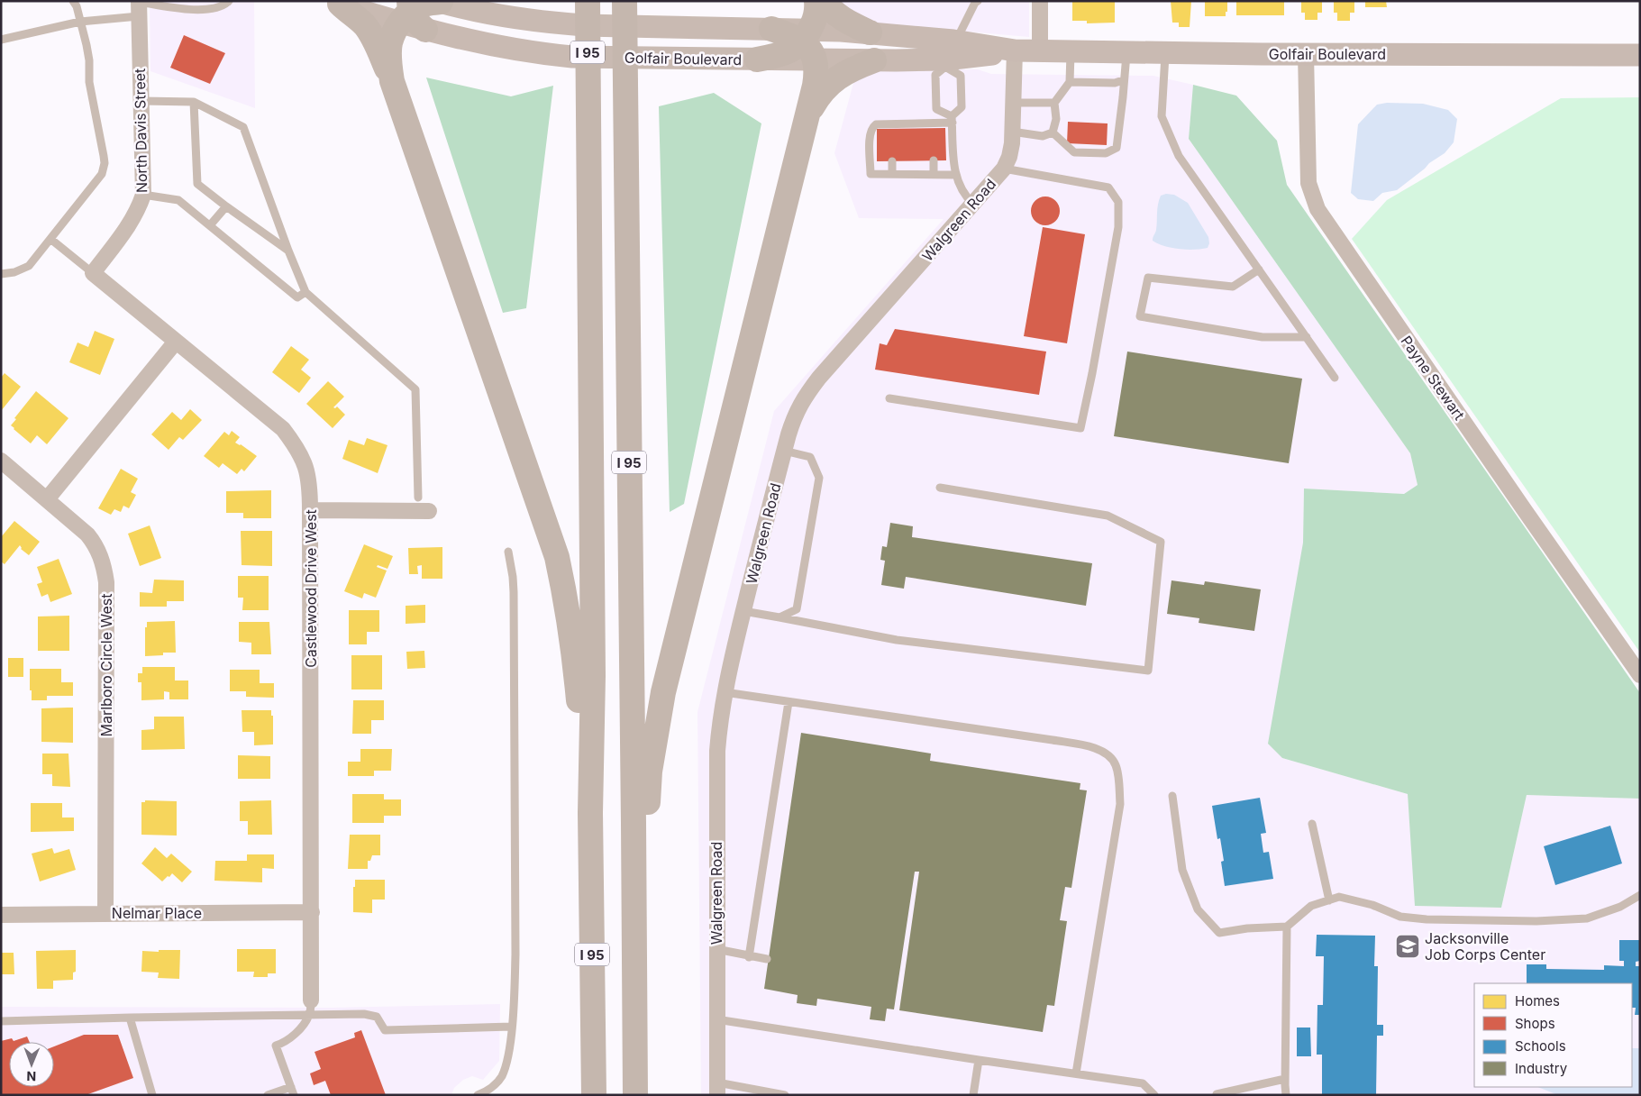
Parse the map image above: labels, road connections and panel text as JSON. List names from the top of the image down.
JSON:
{
  "streets": {
    "highway": ["I 95"],
    "main road": ["Golfair Boulevard"],
    "street": [
      "North Davis Street",
      "Walgreen Road",
      "Payne Stewart",
      "Castlewood Drive West",
      "Marlboro Circle West",
      "Nelmar Place"
    ]
  },
  "crossings": [
    ["Golfair Boulevard", "Walgreen Road"],
    ["Golfair Boulevard", "Payne Stewart"],
    ["North Davis Street", "Castlewood Drive West"],
    ["Castlewood Drive West", "Nelmar Place"],
    ["Marlboro Circle West", "Nelmar Place"]
  ],
  "places": {
    "school or university": ["Jacksonville Job Corps Center"]
  },
  "legend": [
    "Homes",
    "Shops",
    "Schools",
    "Industry"
  ],
  "north": "bottom"
}
